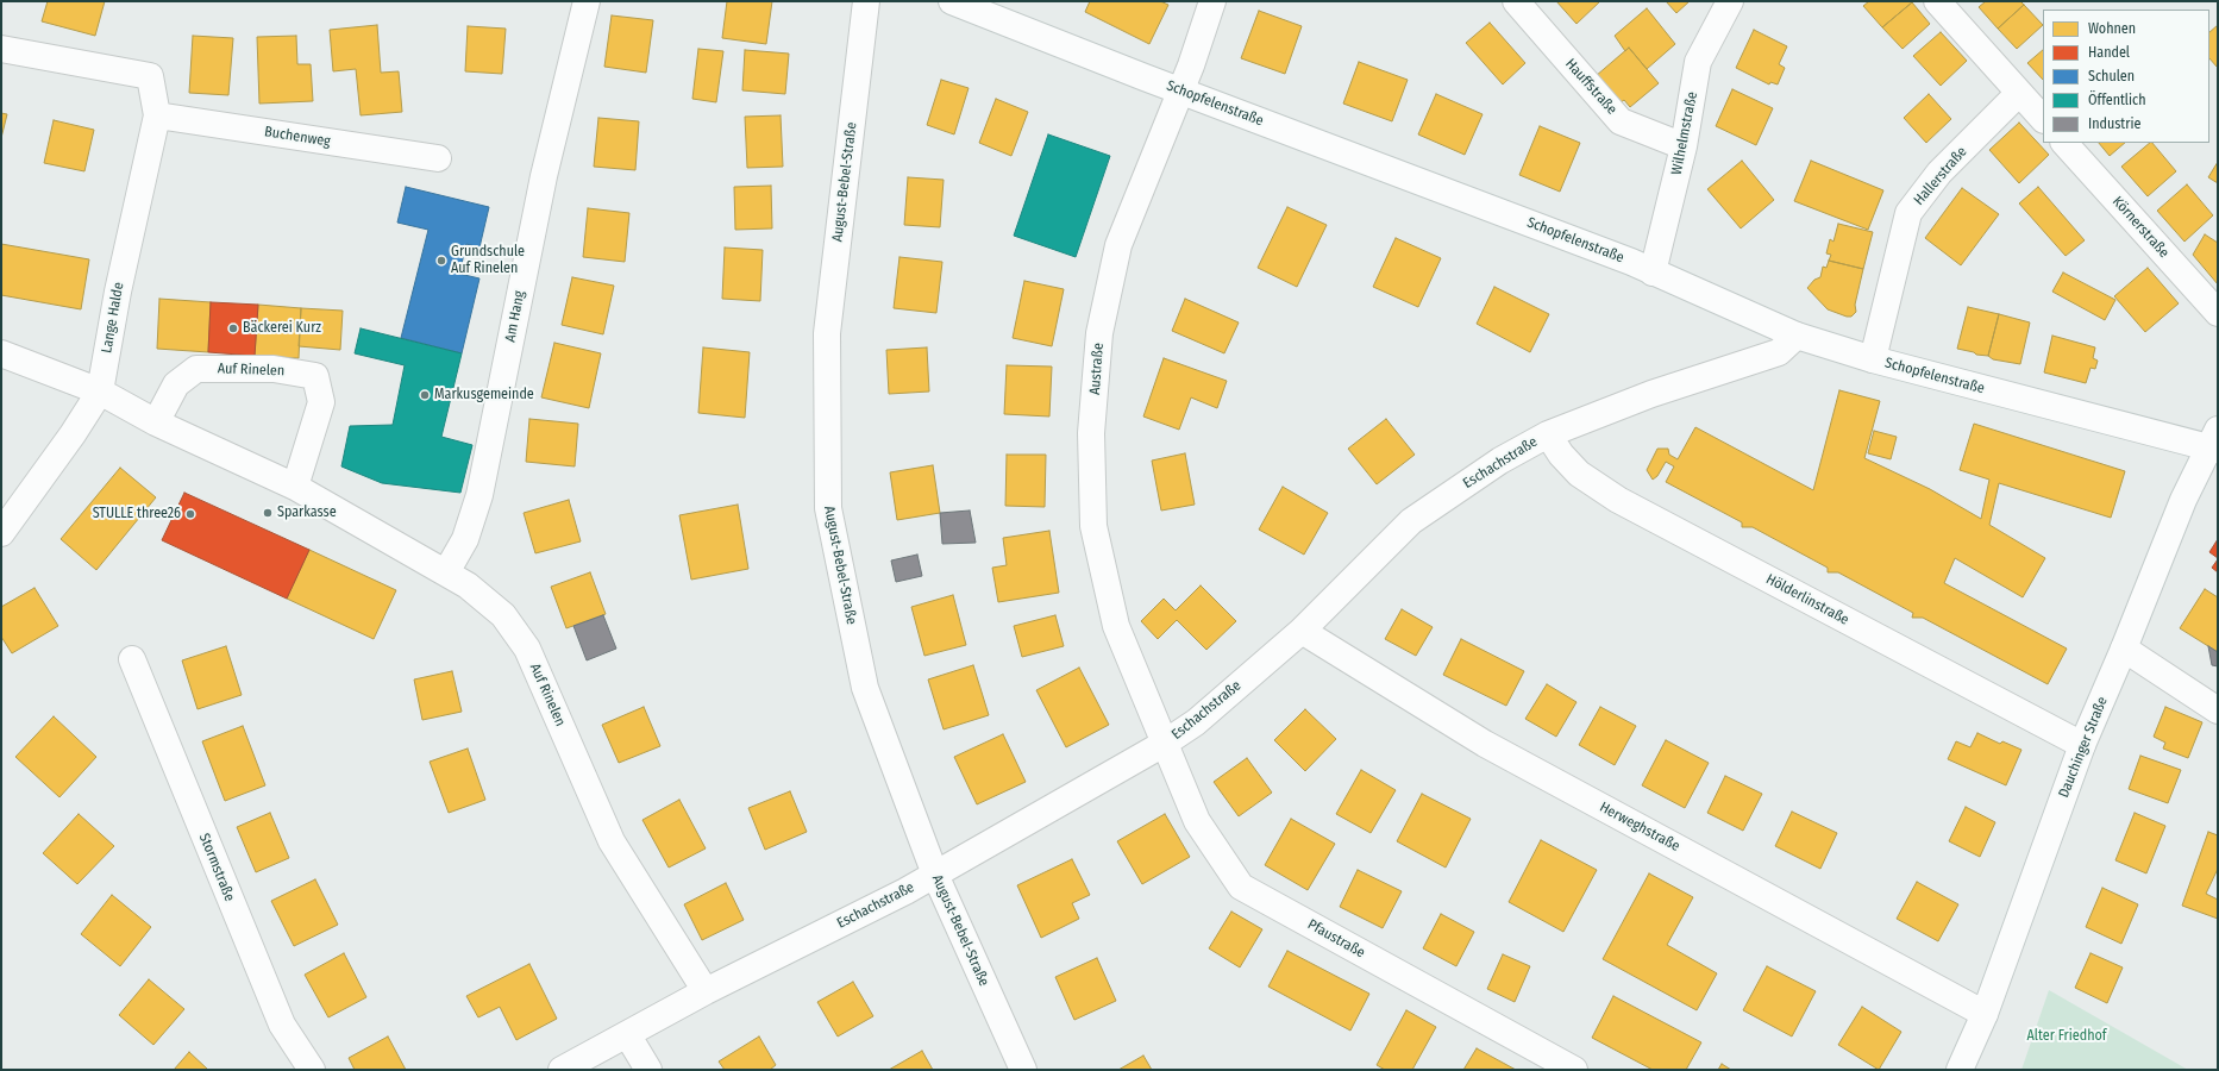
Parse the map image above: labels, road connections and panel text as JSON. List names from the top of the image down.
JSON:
{
  "streets": {
    "street": [
      "Hauffstraße",
      "Schopfelenstraße",
      "Wilhelmstraße",
      "Buchenweg",
      "Hallerstraße",
      "August-Bebel-Straße",
      "Körnerstraße",
      "Am Hang",
      "Lange Halde",
      "Austraße",
      "Auf Rinelen",
      "Eschachstraße",
      "Hölderlinstraße",
      "Dauchinger Straße",
      "Herweghstraße",
      "Stormstraße",
      "Pfaustraße"
    ]
  },
  "crossings": [
    ["Hauffstraße", "Wilhelmstraße"],
    ["Schopfelenstraße", "Wilhelmstraße"],
    ["Schopfelenstraße", "Hallerstraße"],
    ["Schopfelenstraße", "Austraße"],
    ["Schopfelenstraße", "Eschachstraße"],
    ["Schopfelenstraße", "Dauchinger Straße"],
    ["Buchenweg", "Lange Halde"],
    ["August-Bebel-Straße", "Eschachstraße"],
    ["Am Hang", "Auf Rinelen"],
    ["Lange Halde", "Auf Rinelen"],
    ["Austraße", "Eschachstraße"],
    ["Austraße", "Pfaustraße"],
    ["Auf Rinelen", "Eschachstraße"],
    ["Eschachstraße", "Hölderlinstraße"],
    ["Eschachstraße", "Herweghstraße"],
    ["Eschachstraße", "Pfaustraße"],
    ["Hölderlinstraße", "Dauchinger Straße"],
    ["Dauchinger Straße", "Herweghstraße"]
  ],
  "parks": ["Alter Friedhof"],
  "places": [
    "Grundschule Auf Rinelen",
    "Bäckerei Kurz",
    "Markusgemeinde",
    "Sparkasse",
    "STULLE three26"
  ],
  "legend": [
    "Wohnen",
    "Handel",
    "Schulen",
    "Öffentlich",
    "Industrie"
  ]
}
